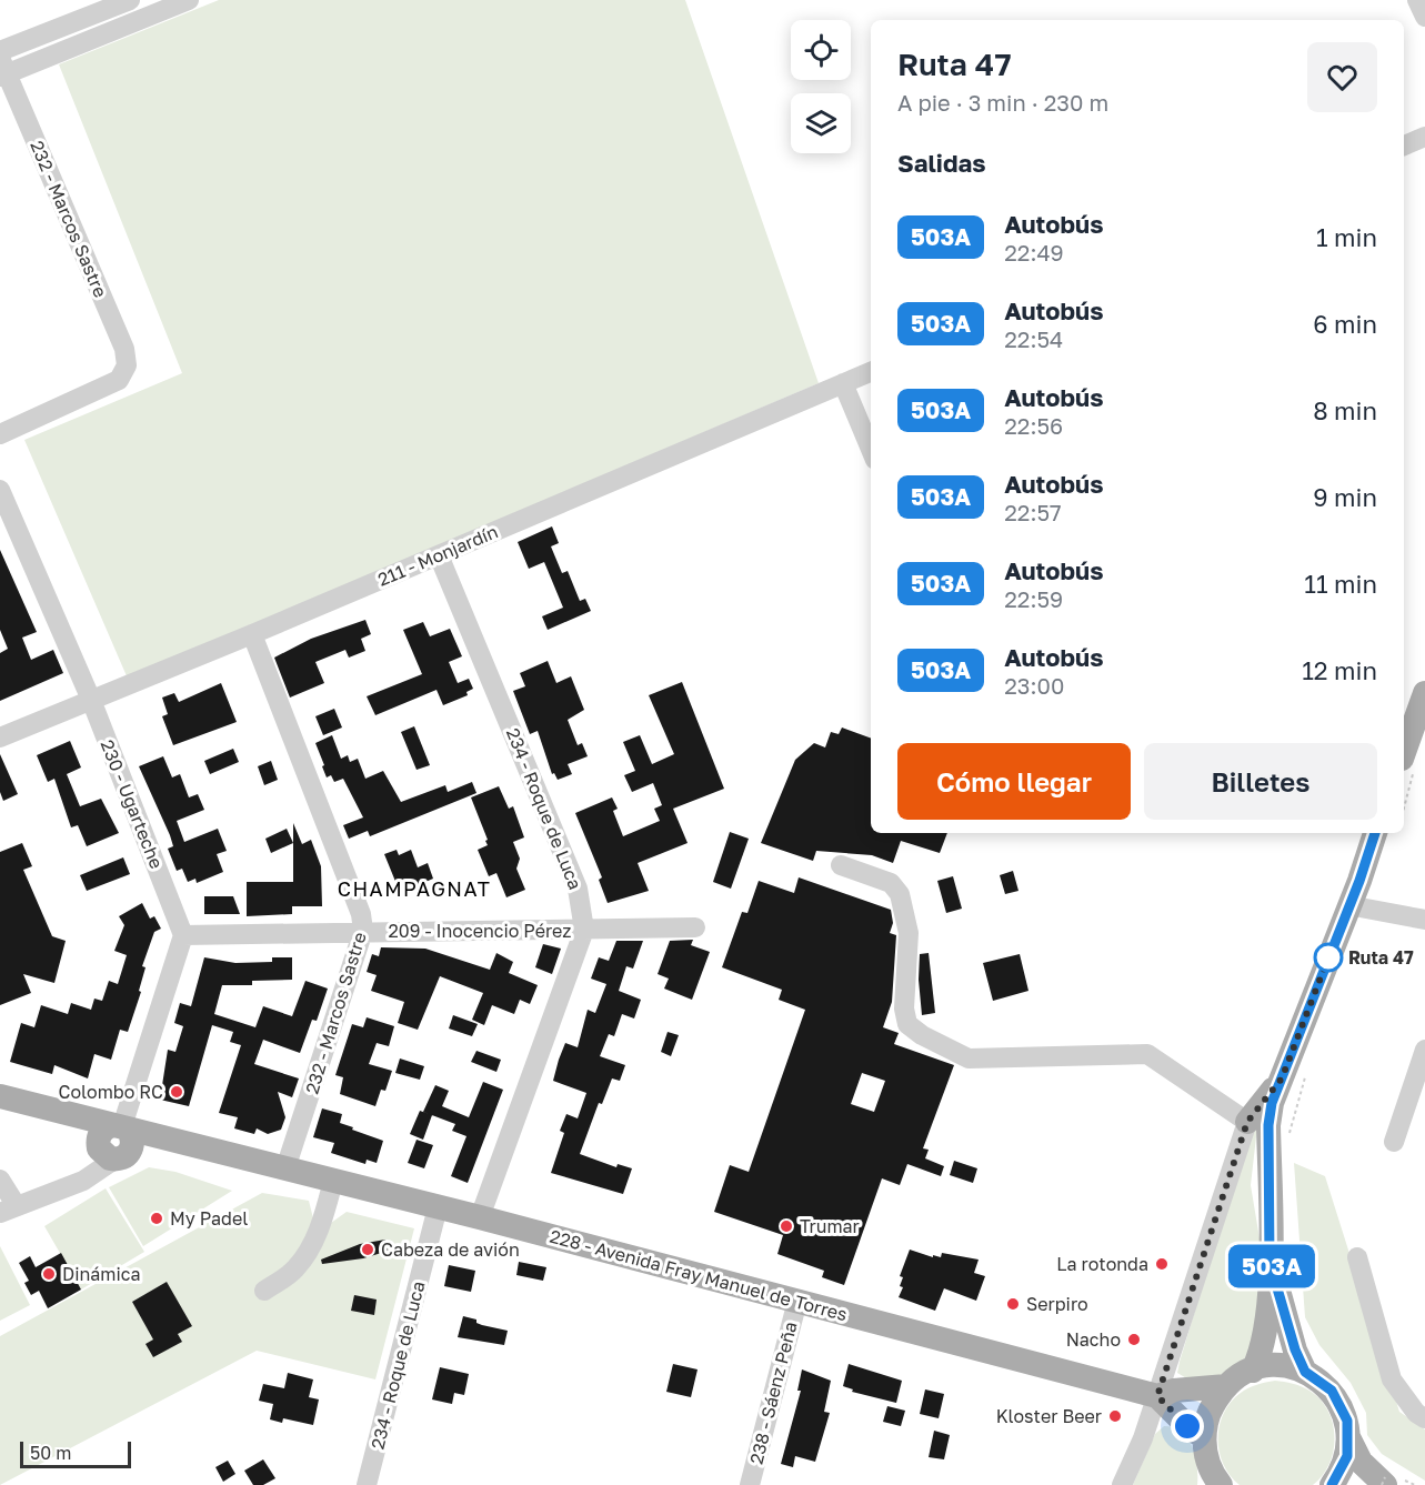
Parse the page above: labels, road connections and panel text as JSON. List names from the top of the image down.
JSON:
{
  "streets": {
    "main road": ["228 - Avenida Fray Manuel de Torres"],
    "street": [
      "232 - Marcos Sastre",
      "211 - Monjardín",
      "230 - Ugarteche",
      "234 - Roque de Luca",
      "209 - Inocencio Pérez",
      "238 - Sáenz Peña"
    ]
  },
  "crossings": [
    ["232 - Marcos Sastre", "211 - Monjardín"],
    ["232 - Marcos Sastre", "209 - Inocencio Pérez"],
    ["232 - Marcos Sastre", "228 - Avenida Fray Manuel de Torres"],
    ["211 - Monjardín", "230 - Ugarteche"],
    ["211 - Monjardín", "234 - Roque de Luca"],
    ["230 - Ugarteche", "209 - Inocencio Pérez"],
    ["234 - Roque de Luca", "209 - Inocencio Pérez"],
    ["234 - Roque de Luca", "228 - Avenida Fray Manuel de Torres"],
    ["228 - Avenida Fray Manuel de Torres", "238 - Sáenz Peña"]
  ],
  "districts": ["CHAMPAGNAT"],
  "places": [
    "Ruta 47",
    "Colombo RC",
    "My Padel",
    "Trumar",
    "Cabeza de avión",
    "La rotonda",
    "Dinámica",
    "Serpiro",
    "Nacho",
    "Kloster Beer"
  ],
  "lines": ["bus line 503A"],
  "scale_bar": "50 m",
  "page": {
    "on_map": "503A",
    "heading": [
      ["Ruta 47", "A pie · 3 min · 230 m"],
      "Salidas"
    ],
    "list": [
      {
        "mark": "503A",
        "name": "Autobús",
        "note": "22:49",
        "value": "1 min"
      },
      {
        "mark": "503A",
        "name": "Autobús",
        "note": "22:54",
        "value": "6 min"
      },
      {
        "mark": "503A",
        "name": "Autobús",
        "note": "22:56",
        "value": "8 min"
      },
      {
        "mark": "503A",
        "name": "Autobús",
        "note": "22:57",
        "value": "9 min"
      },
      {
        "mark": "503A",
        "name": "Autobús",
        "note": "22:59",
        "value": "11 min"
      },
      {
        "mark": "503A",
        "name": "Autobús",
        "note": "23:00",
        "value": "12 min"
      }
    ],
    "buttons": ["Cómo llegar", "Billetes"],
    "scale": "50 m"
  }
}
